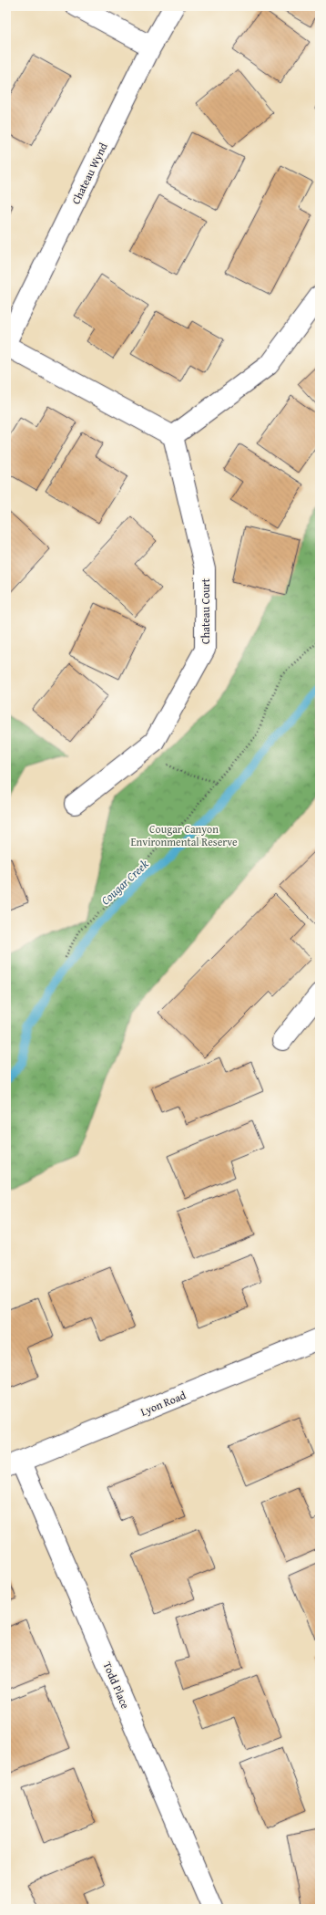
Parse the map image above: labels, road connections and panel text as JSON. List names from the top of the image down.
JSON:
{
  "streets": {
    "street": [
      "Chateau Wynd",
      "Chateau Court",
      "Lyon Road",
      "Todd Place"
    ]
  },
  "crossings": [
    ["Lyon Road", "Todd Place"]
  ],
  "water": ["Cougar Creek"],
  "parks": ["Cougar Canyon Environmental Reserve"]
}
